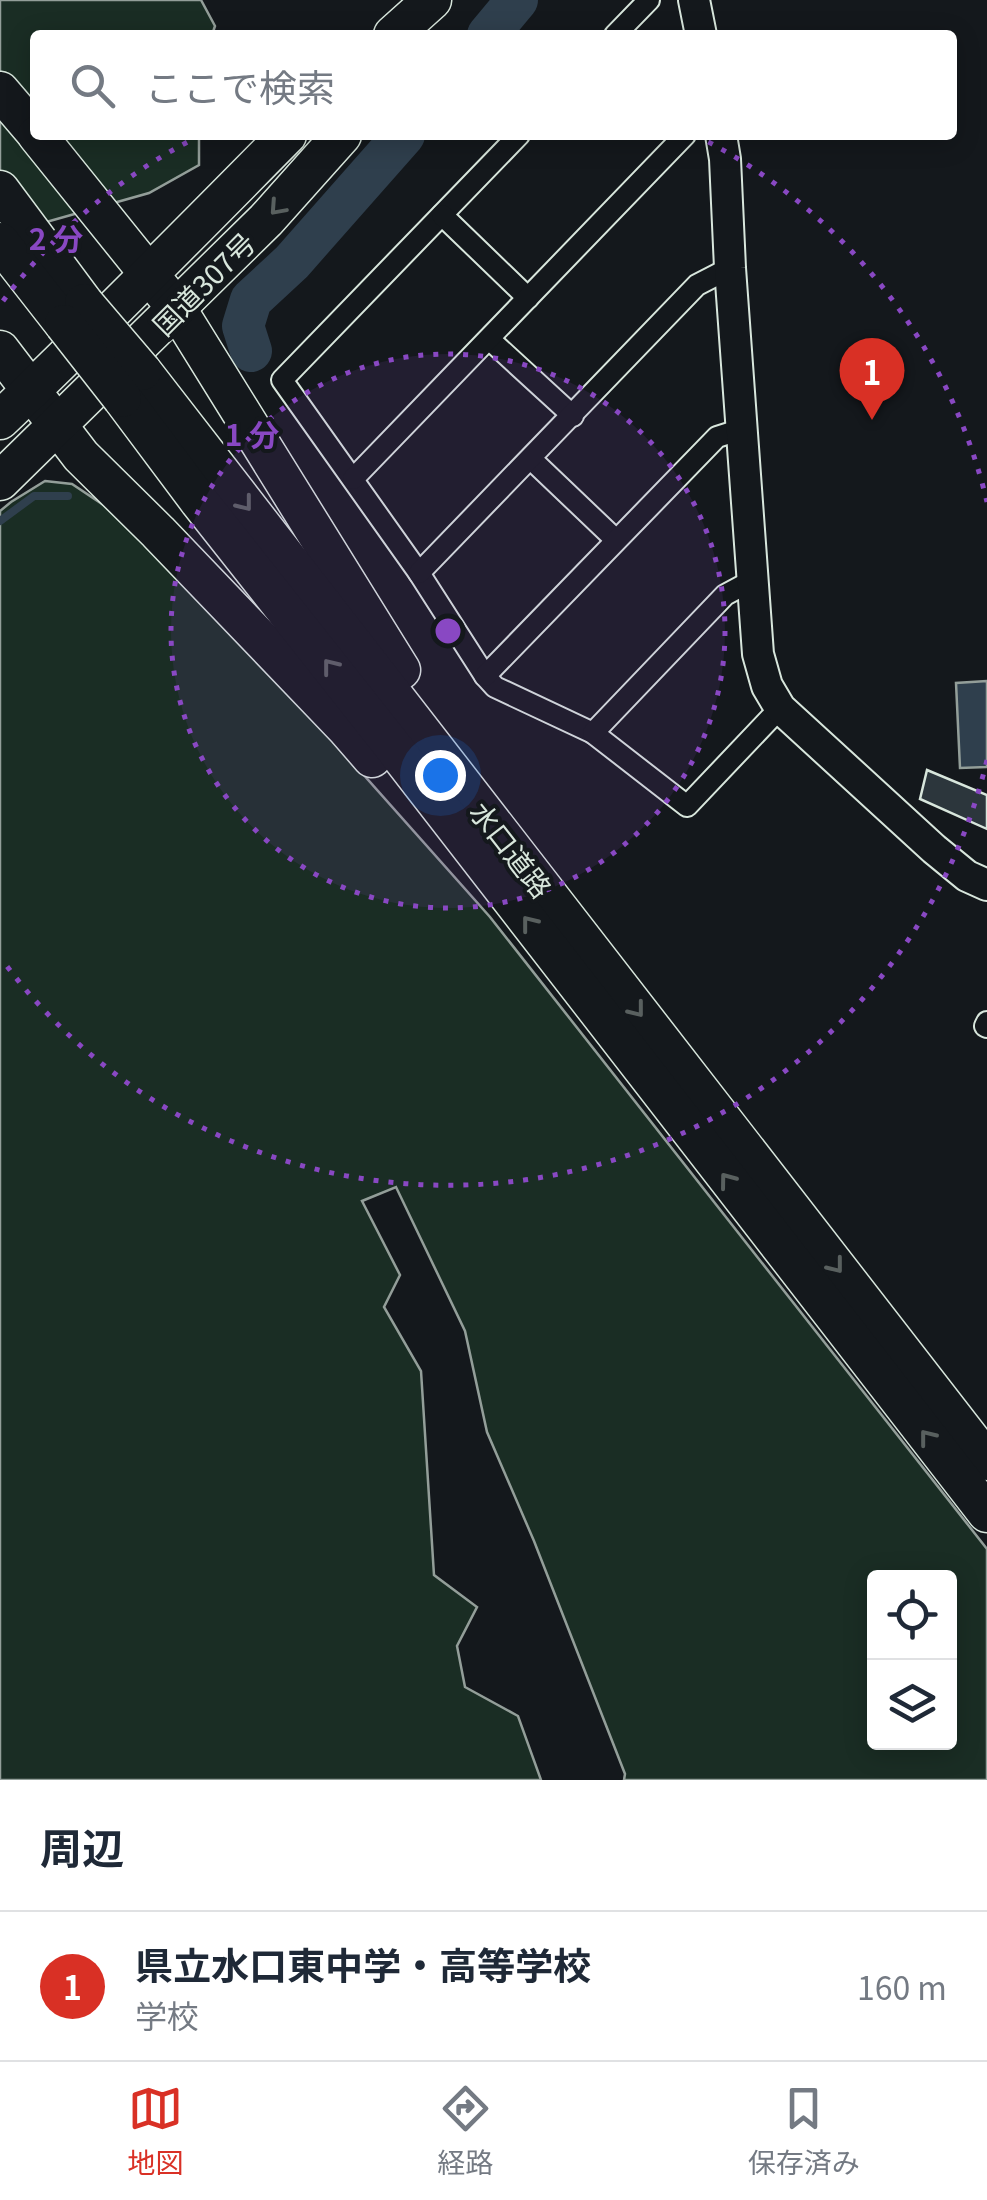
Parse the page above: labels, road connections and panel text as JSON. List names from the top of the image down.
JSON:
{
  "streets": {
    "highway": ["国道307号", "水口道路"]
  },
  "page": {
    "search": "ここで検索",
    "pins": "1",
    "heading": "周辺",
    "list": [
      {
        "mark": "1",
        "name": "県立水口東中学・高等学校",
        "note": "学校",
        "value": "160 m"
      }
    ],
    "nav": ["地図", "経路", "保存済み"]
  },
  "rings": ["2 分", "1 分"]
}
